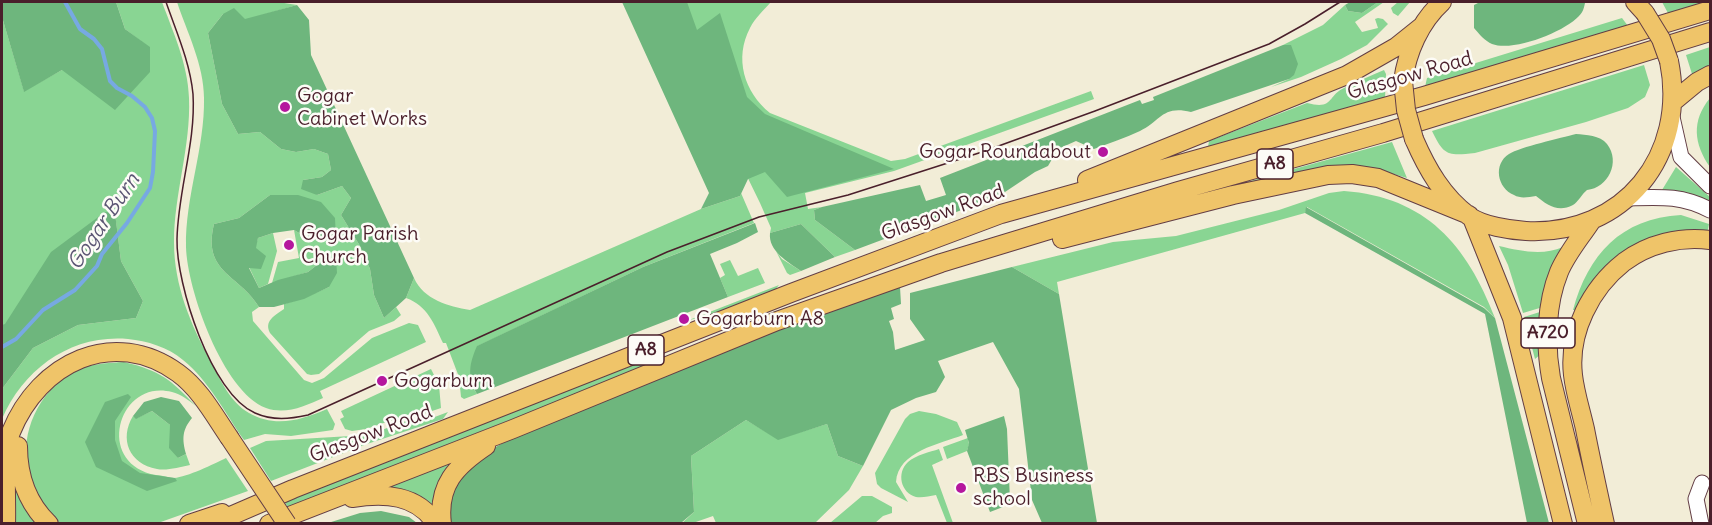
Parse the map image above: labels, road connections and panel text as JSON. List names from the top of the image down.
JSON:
{
  "streets": {
    "main road": ["Glasgow Road", "A8", "A720"]
  },
  "water": ["Gogar Burn"],
  "places": [
    "Gogar Cabinet Works",
    "Gogar Roundabout",
    "Gogar Parish Church",
    "Gogarburn A8",
    "Gogarburn",
    "RBS Business school"
  ]
}
